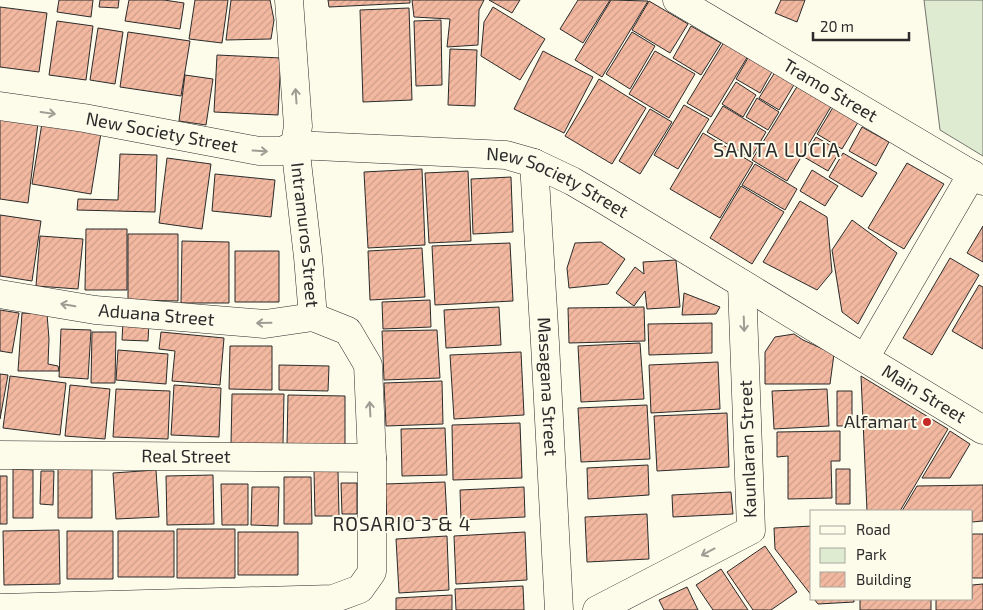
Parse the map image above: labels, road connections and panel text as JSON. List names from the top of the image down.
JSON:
{
  "streets": {
    "street": [
      "Tramo Street",
      "New Society Street",
      "Intramuros Street",
      "Aduana Street",
      "Masagana Street",
      "Main Street",
      "Kaunlaran Street",
      "Real Street"
    ]
  },
  "crossings": [
    ["New Society Street", "Intramuros Street"],
    ["New Society Street", "Masagana Street"],
    ["New Society Street", "Main Street"],
    ["New Society Street", "Kaunlaran Street"],
    ["Intramuros Street", "Aduana Street"],
    ["Intramuros Street", "Real Street"]
  ],
  "one_way": ["Aduana Street", "Kaunlaran Street"],
  "districts": ["SANTA LUCIA", "ROSARIO 3 & 4"],
  "places": ["Alfamart"],
  "legend": ["Road", "Park", "Building"],
  "scale_bar": "20 m"
}
